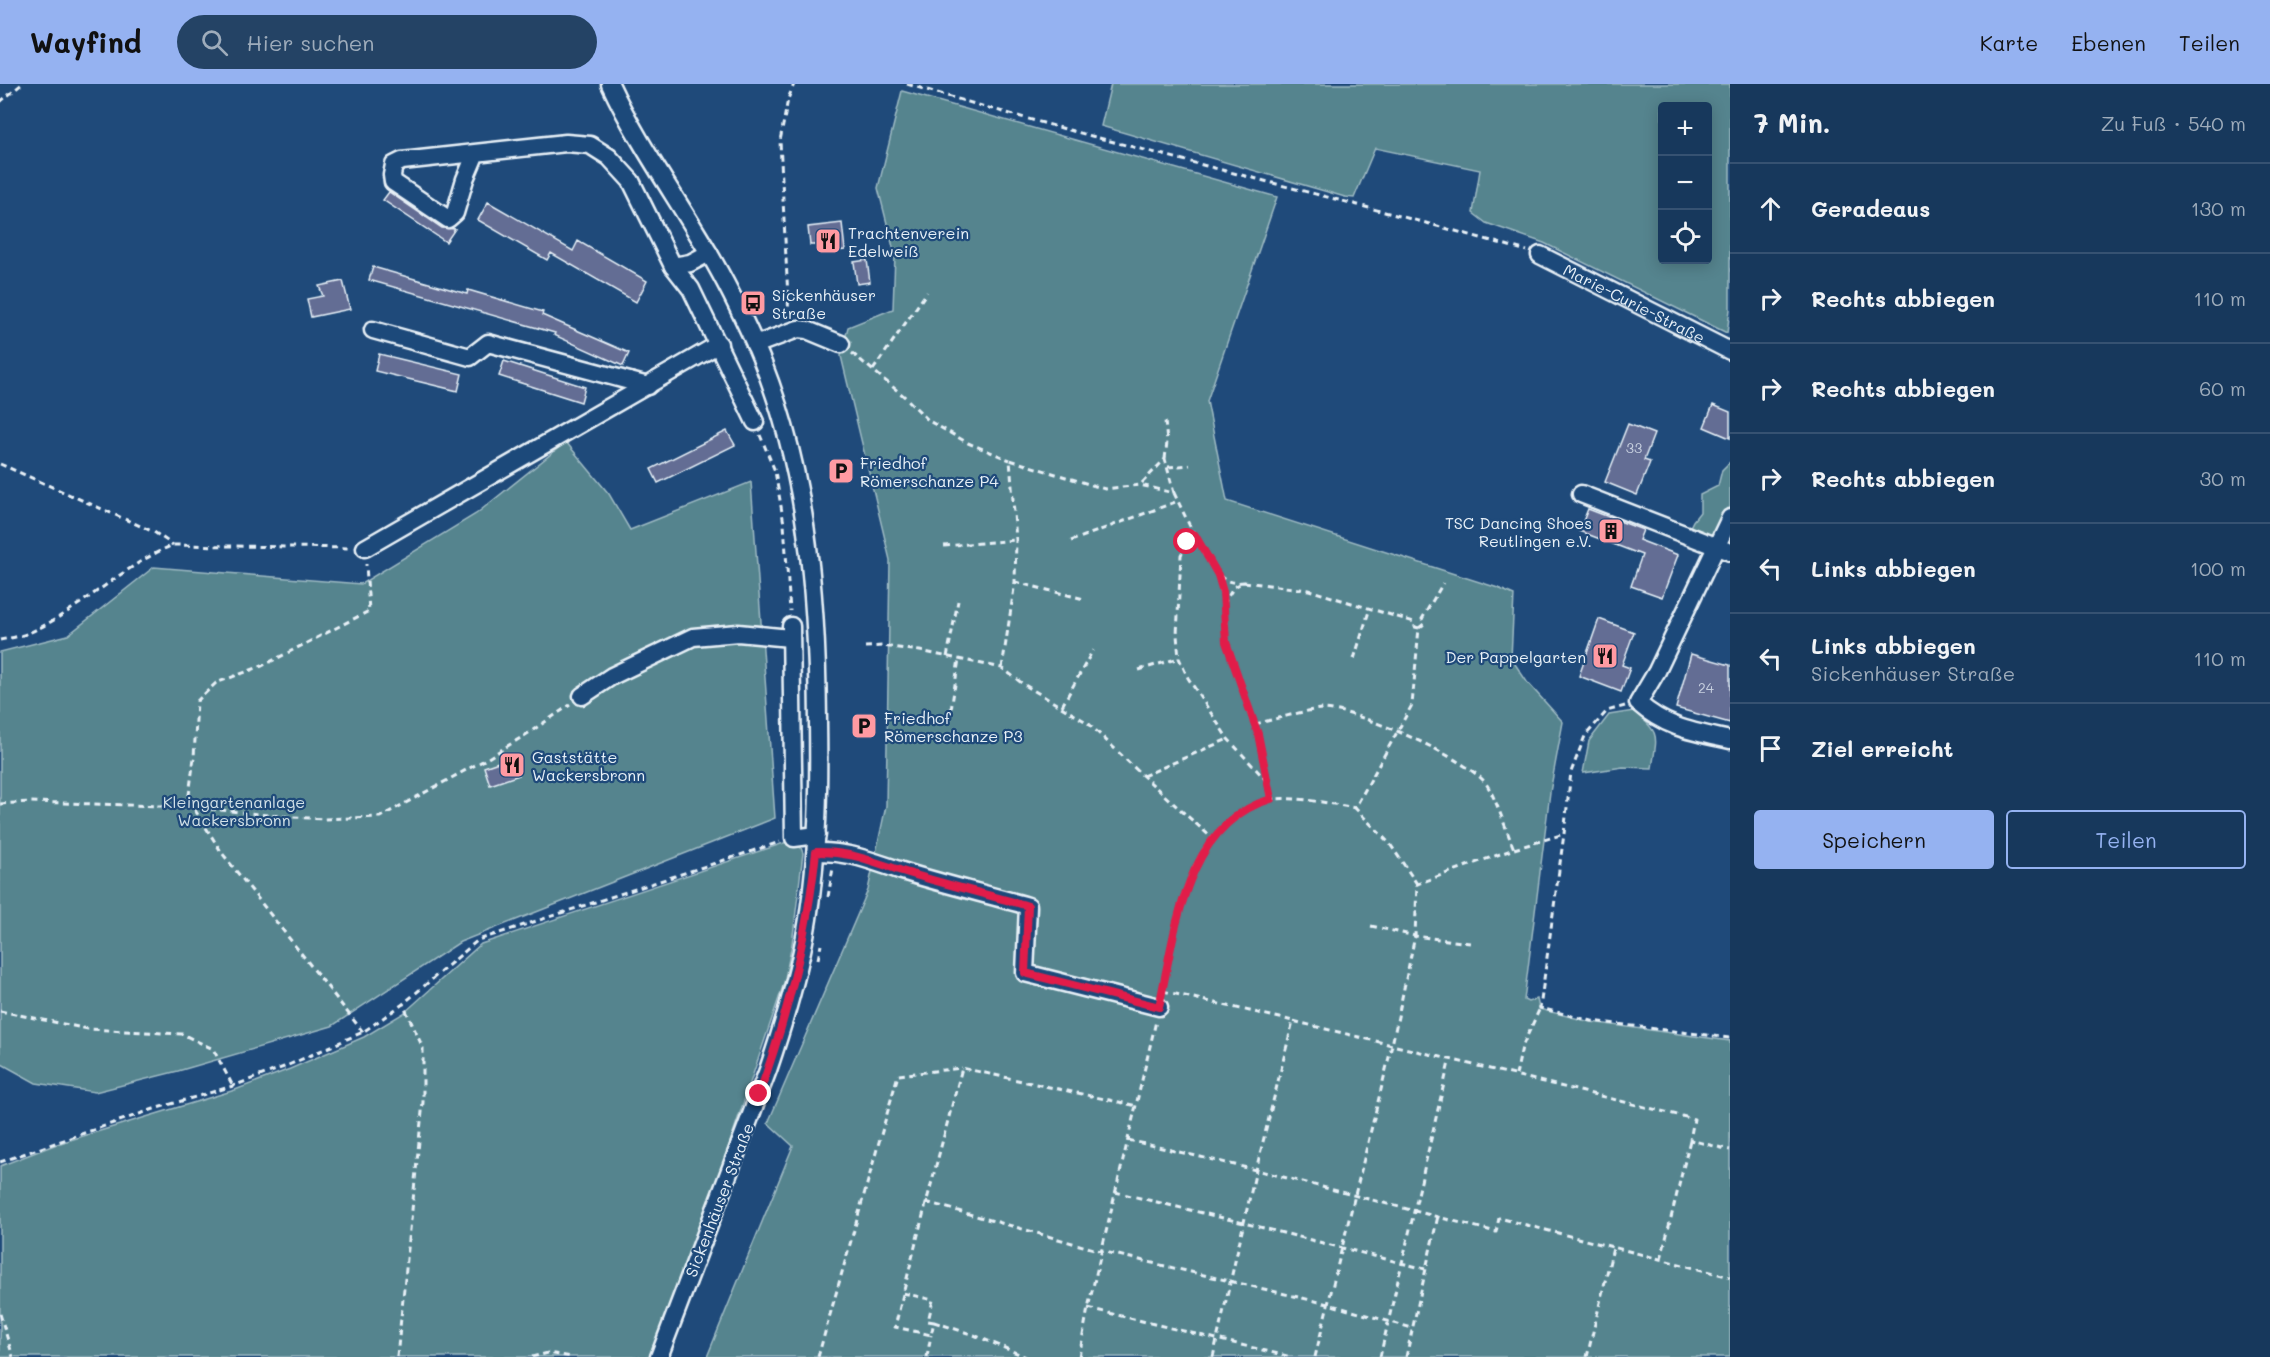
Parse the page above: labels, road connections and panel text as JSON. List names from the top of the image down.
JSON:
{
  "streets": {
    "street": ["Marie-Curie-Straße", "Sickenhäuser Straße"]
  },
  "parks": ["Kleingartenanlage Wackersbronn"],
  "places": {
    "restaurant": ["Trachtenverein Edelweiß", "Der Pappelgarten", "Gaststätte Wackersbronn"],
    "bus stop": ["Sickenhäuser Straße"],
    "parking": ["Friedhof Römerschanze P4", "Friedhof Römerschanze P3"],
    "building": ["TSC Dancing Shoes Reutlingen e.V."]
  },
  "house_numbers": ["33", "24"],
  "page": {
    "header": "Wayfind",
    "search": "Hier suchen",
    "nav": ["Karte", "Ebenen", "Teilen"],
    "heading": ["7 Min.", "Zu Fuß · 540 m"],
    "map_buttons": ["+", "−"],
    "list": [
      ["Geradeaus", "130 m"],
      ["Rechts abbiegen", "110 m"],
      ["Rechts abbiegen", "60 m"],
      ["Rechts abbiegen", "30 m"],
      ["Links abbiegen", "100 m"],
      ["Links abbiegen", "Sickenhäuser Straße", "110 m"],
      "Ziel erreicht"
    ],
    "buttons": ["Speichern", "Teilen"]
  }
}
